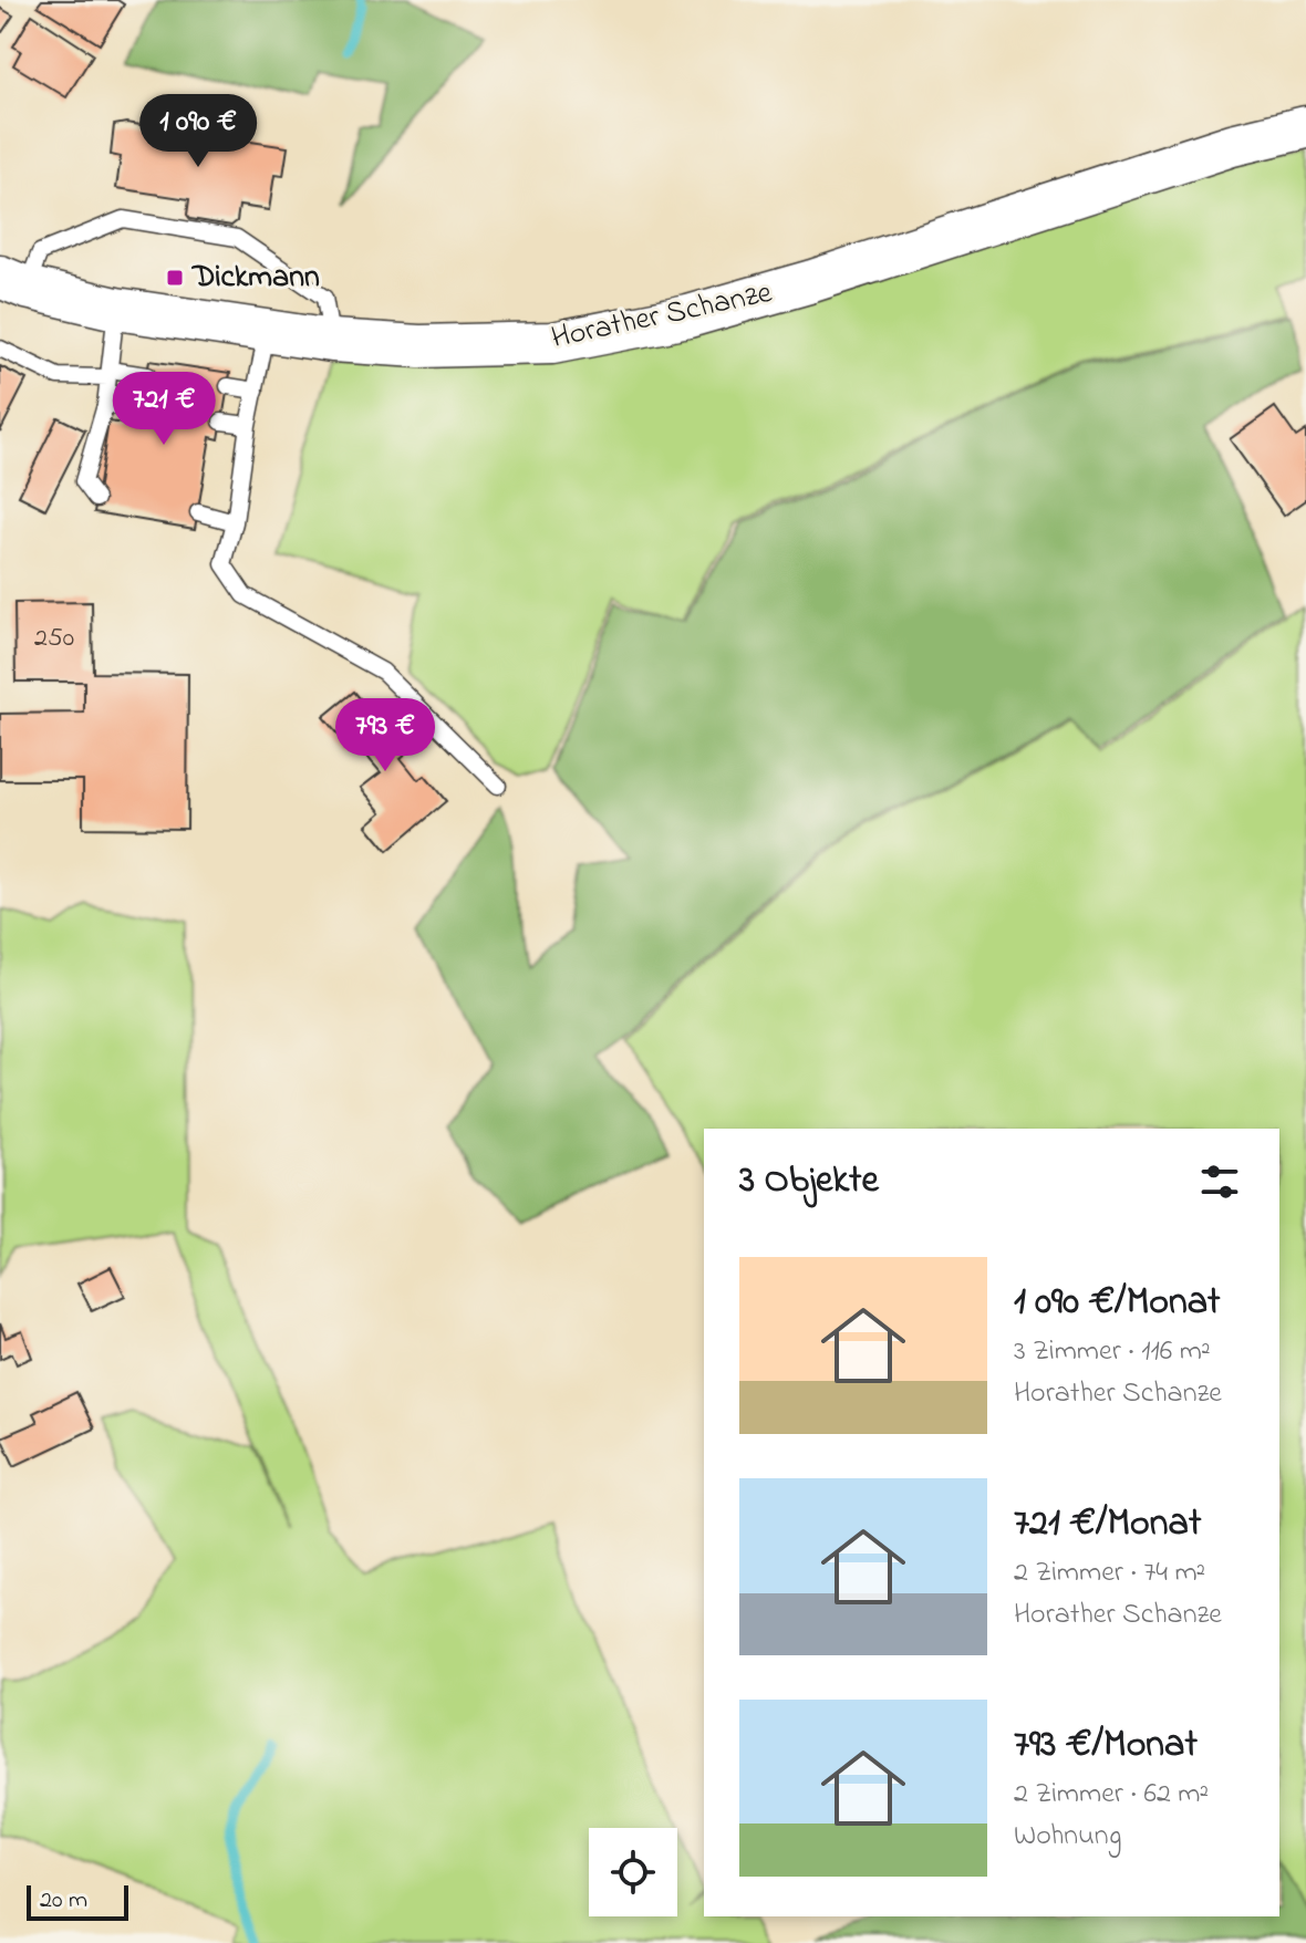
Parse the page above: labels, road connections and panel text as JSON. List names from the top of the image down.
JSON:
{
  "streets": {
    "main road": ["Horather Schanze"]
  },
  "places": {
    "transit": ["Dickmann"]
  },
  "house_numbers": ["250"],
  "scale_bar": "20 m",
  "page": {
    "price": ["1 090 €", "721 €", "793 €"],
    "heading": "3 Objekte",
    "list": [
      {
        "name": "1 090 €/Monat",
        "note": "3 Zimmer · 116 m² · Horather Schanze"
      },
      {
        "name": "721 €/Monat",
        "note": "2 Zimmer · 74 m² · Horather Schanze"
      },
      {
        "name": "793 €/Monat",
        "note": "2 Zimmer · 62 m² · Wohnung"
      }
    ],
    "scale": "20 m"
  }
}
